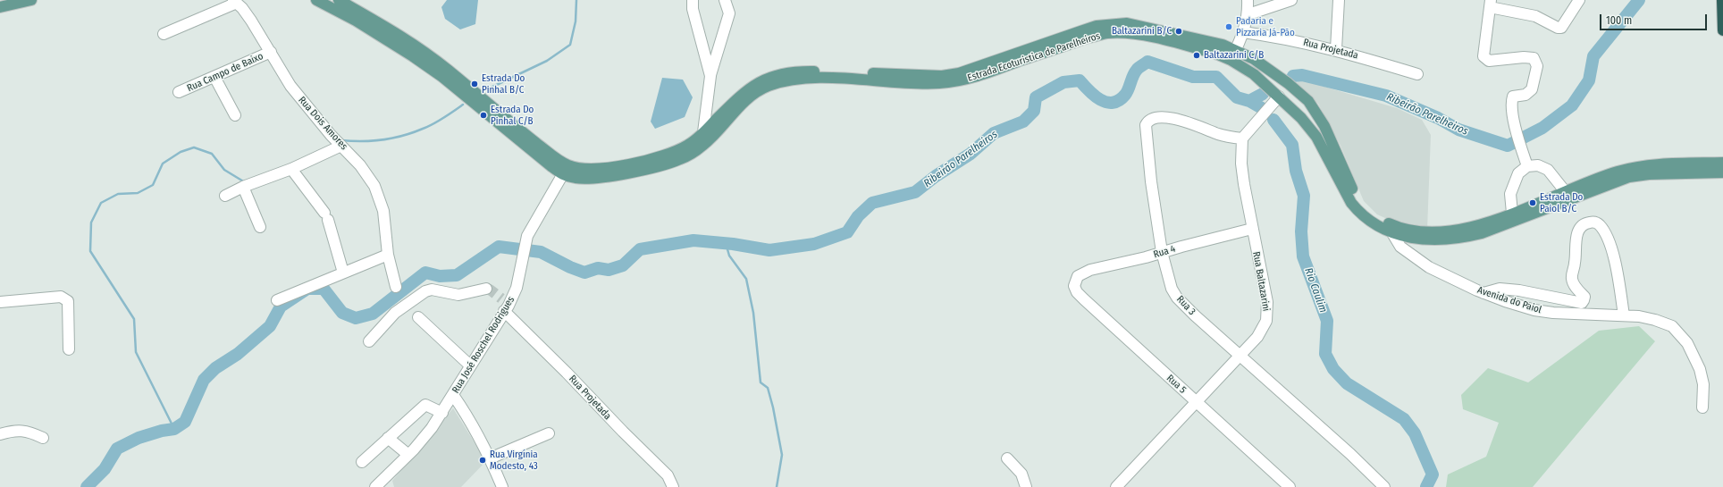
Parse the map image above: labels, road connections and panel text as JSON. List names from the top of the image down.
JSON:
{
  "streets": {
    "main road": ["Estrada Ecoturistica de Parelheiros"],
    "street": [
      "Rua Projetada",
      "Rua Campo de Baixo",
      "Rua Dois Amores",
      "Rua 4",
      "Rua Baltazarini",
      "Avenida do Paiol",
      "Rua 3",
      "Rua José Roschel Rodrigues",
      "Rua 5"
    ]
  },
  "crossings": [
    ["Rua Projetada", "Rua José Roschel Rodrigues"],
    ["Estrada Ecoturistica de Parelheiros", "Avenida do Paiol"],
    ["Estrada Ecoturistica de Parelheiros", "Rua José Roschel Rodrigues"],
    ["Rua Campo de Baixo", "Rua Dois Amores"],
    ["Rua 4", "Rua Baltazarini"],
    ["Rua 4", "Rua 3"],
    ["Rua 4", "Rua 5"],
    ["Rua Baltazarini", "Rua 3"],
    ["Rua Baltazarini", "Rua 5"]
  ],
  "water": ["Ribeirão Parelheiros", "Rio Caulim"],
  "places": [
    "Padaria e Pizzaria Já-Pão",
    "Baltazarini B/C",
    "Baltazarini C/B",
    "Estrada Do Pinhal B/C",
    "Estrada Do Pinhal C/B",
    "Estrada Do Paiol B/C",
    "Rua Virgínia Modesto, 43"
  ],
  "scale_bar": "100 m"
}
